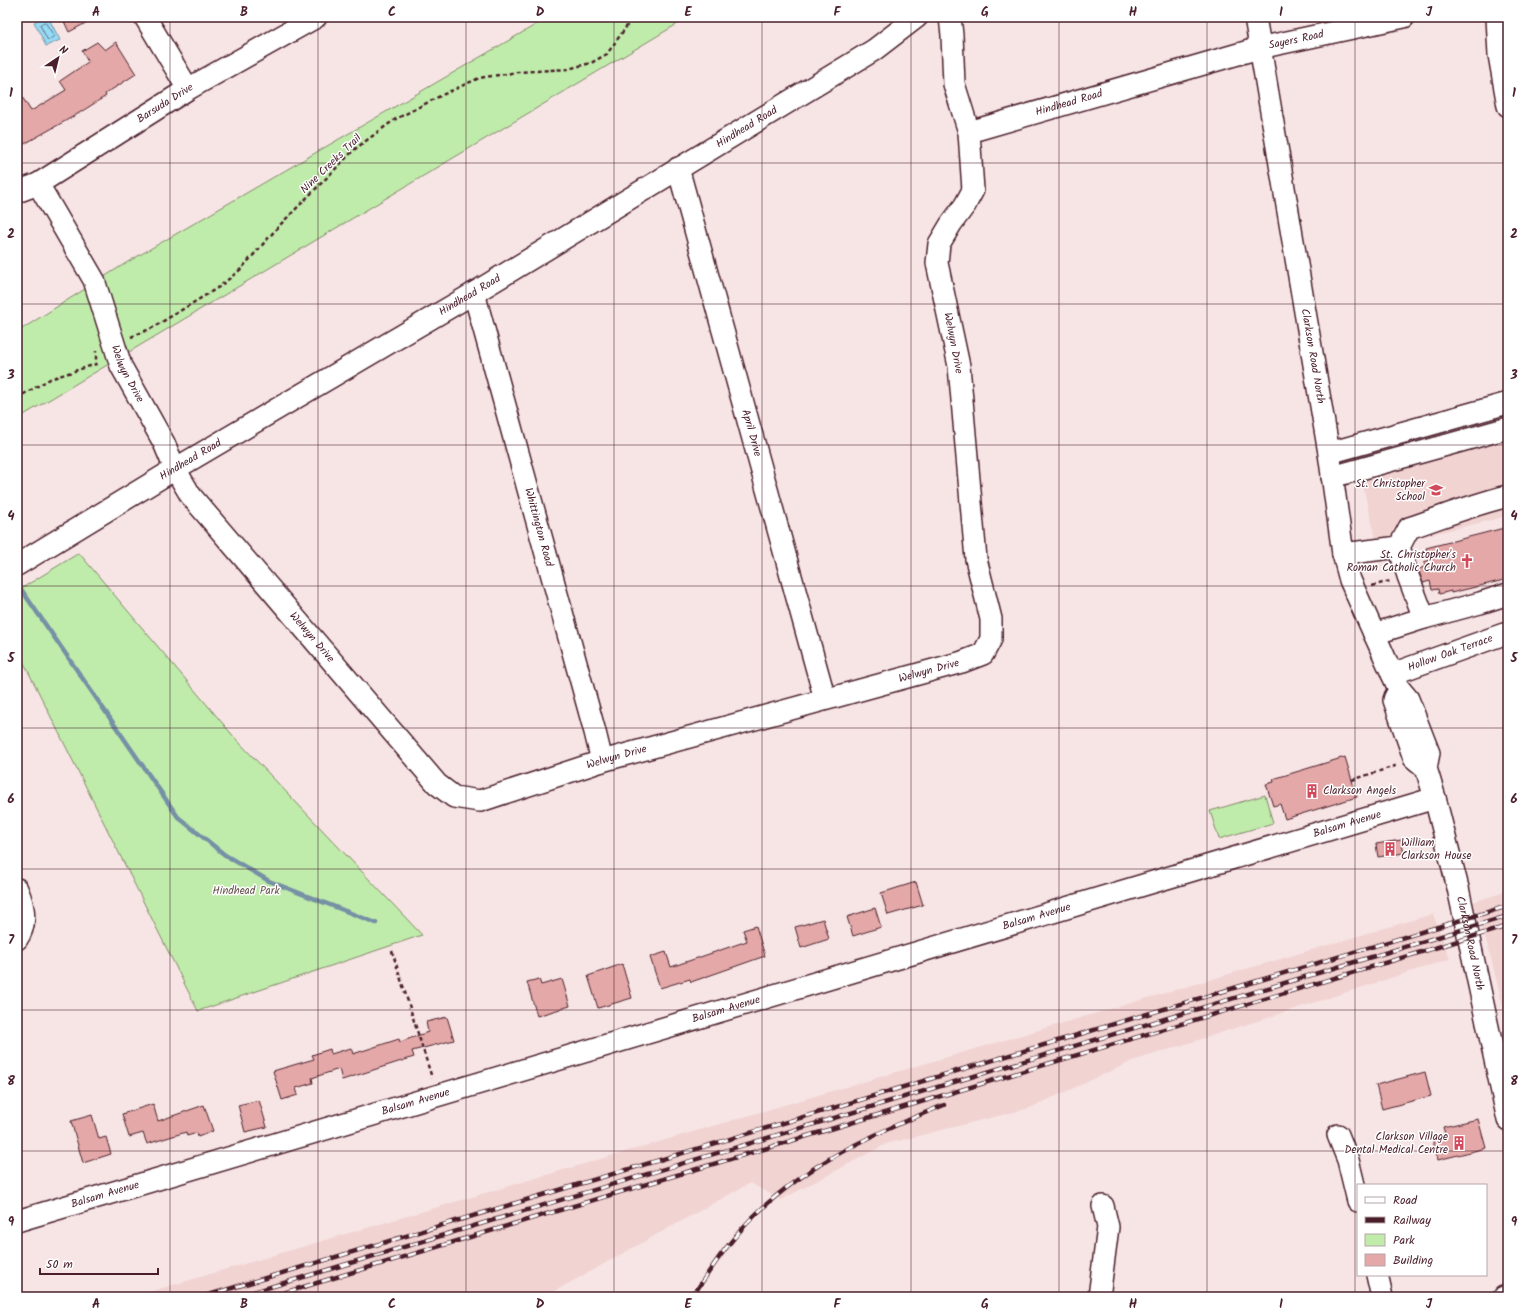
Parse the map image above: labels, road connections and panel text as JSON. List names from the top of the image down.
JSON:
{
  "streets": {
    "street": [
      "Sayers Road",
      "Hindhead Road",
      "Barsuda Drive",
      "Welwyn Drive",
      "Clarkson Road North",
      "April Drive",
      "Whittington Road",
      "Hollow Oak Terrace",
      "Balsam Avenue"
    ],
    "path": ["Nine Creeks Trail"]
  },
  "crossings": [
    ["Sayers Road", "Hindhead Road"],
    ["Sayers Road", "Clarkson Road North"],
    ["Hindhead Road", "Welwyn Drive"],
    ["Hindhead Road", "Clarkson Road North"],
    ["Hindhead Road", "April Drive"],
    ["Hindhead Road", "Whittington Road"],
    ["Barsuda Drive", "Welwyn Drive"],
    ["Welwyn Drive", "April Drive"],
    ["Welwyn Drive", "Whittington Road"],
    ["Clarkson Road North", "Hollow Oak Terrace"],
    ["Clarkson Road North", "Balsam Avenue"]
  ],
  "parks": ["Hindhead Park"],
  "places": {
    "school or university": ["St. Christopher School"],
    "church": ["St. Christopher's Roman Catholic Church"],
    "building": ["Clarkson Angels", "William Clarkson House", "Clarkson Village Dental Medical Centre"]
  },
  "legend": [
    "Road",
    "Railway",
    "Park",
    "Building"
  ],
  "scale_bar": "50 m",
  "north": "top right",
  "grid": {
    "columns": [
      "A",
      "B",
      "C",
      "D",
      "E",
      "F",
      "G",
      "H",
      "I",
      "J"
    ],
    "rows": [
      "1",
      "2",
      "3",
      "4",
      "5",
      "6",
      "7",
      "8",
      "9"
    ]
  }
}
